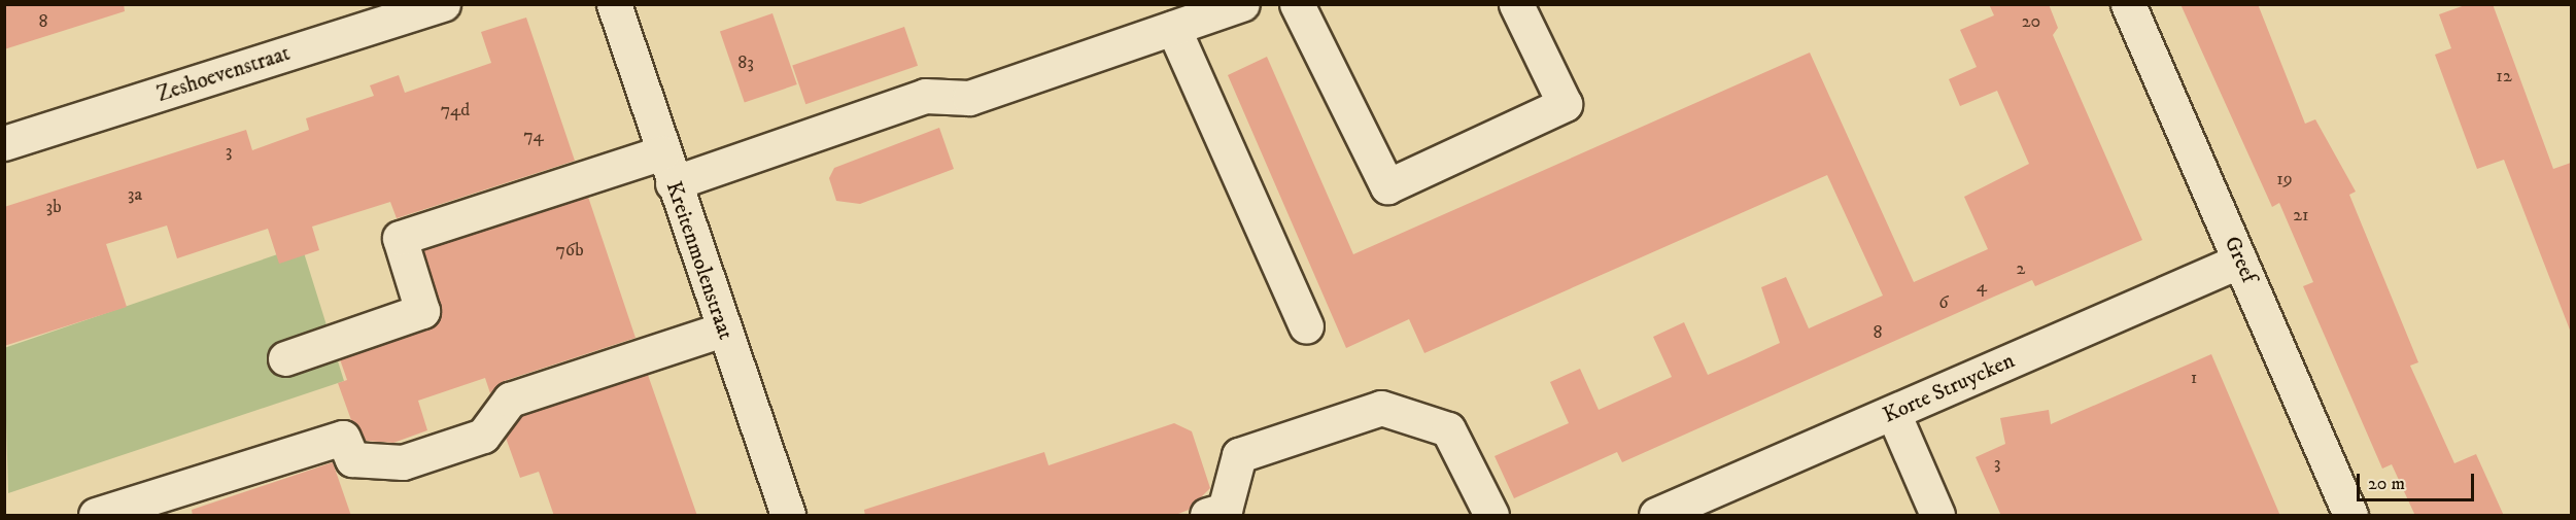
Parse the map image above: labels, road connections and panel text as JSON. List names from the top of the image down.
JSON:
{
  "streets": {
    "street": [
      "Zeshoevenstraat",
      "Greef",
      "Kreitenmolenstraat",
      "Korte Struycken"
    ]
  },
  "crossings": [
    ["Greef", "Korte Struycken"]
  ],
  "house_numbers": [
    "8",
    "20",
    "83",
    "12",
    "74d",
    "74",
    "3",
    "19",
    "3a",
    "3b",
    "21",
    "76b",
    "2",
    "4",
    "6",
    "8",
    "1",
    "3"
  ],
  "scale_bar": "20 m"
}
